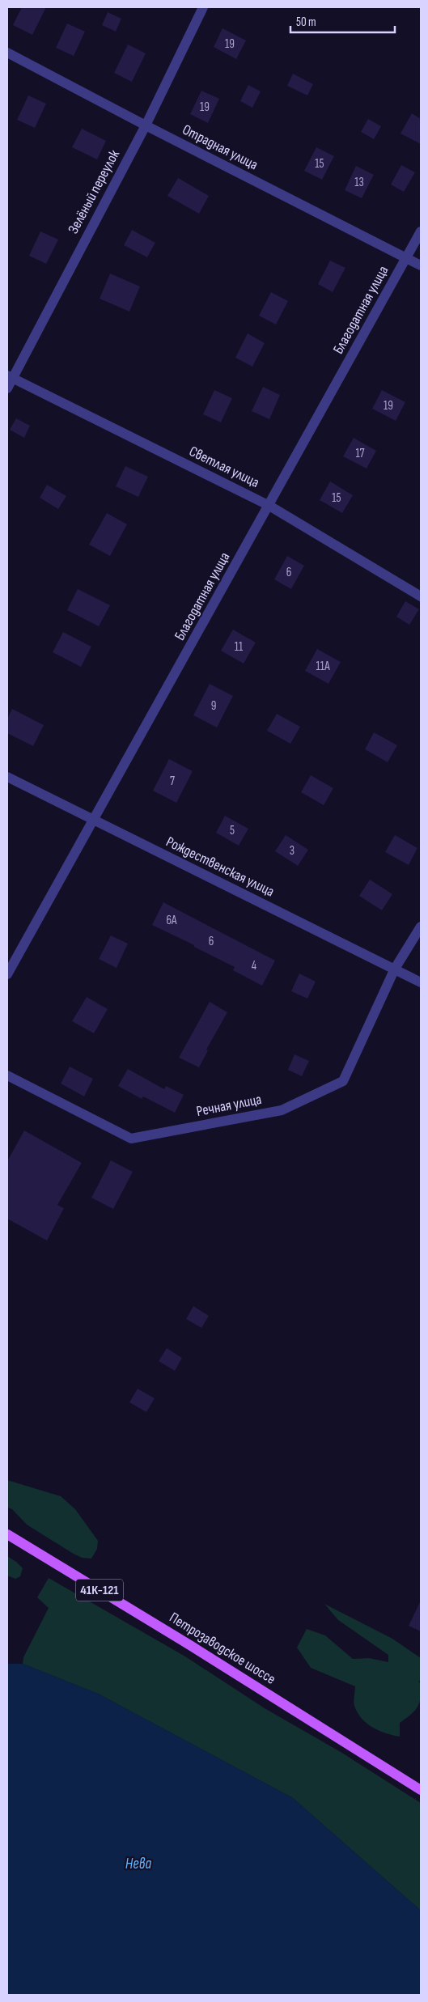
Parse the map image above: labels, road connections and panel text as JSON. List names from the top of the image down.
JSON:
{
  "streets": {
    "main road": ["41К-121", "Петрозаводское шоссе"],
    "street": [
      "Отрадная улица",
      "Зелёный переулок",
      "Благодатная улица",
      "Светлая улица",
      "Рождественская улица",
      "Речная улица"
    ]
  },
  "crossings": [
    ["Отрадная улица", "Зелёный переулок"],
    ["Отрадная улица", "Благодатная улица"],
    ["Зелёный переулок", "Светлая улица"],
    ["Благодатная улица", "Светлая улица"],
    ["Благодатная улица", "Рождественская улица"],
    ["Рождественская улица", "Речная улица"]
  ],
  "water": ["Нева"],
  "house_numbers": [
    "19",
    "19",
    "15",
    "13",
    "19",
    "17",
    "15",
    "6",
    "11",
    "11А",
    "9",
    "7",
    "5",
    "3",
    "6А",
    "6",
    "4"
  ],
  "scale_bar": "50 m"
}
